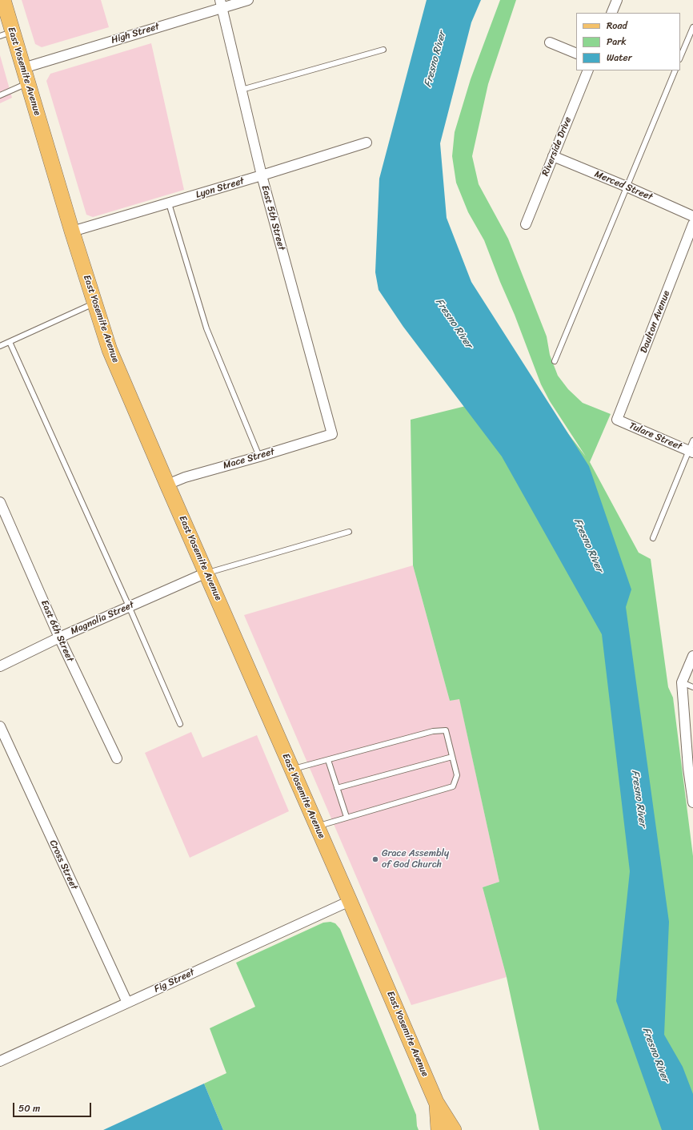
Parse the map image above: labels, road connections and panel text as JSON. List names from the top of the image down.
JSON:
{
  "streets": {
    "main road": ["East Yosemite Avenue"],
    "street": [
      "High Street",
      "Riverside Drive",
      "Merced Street",
      "Lyon Street",
      "East 5th Street",
      "Daulton Avenue",
      "Tulare Street",
      "Mace Street",
      "Magnolia Street",
      "East 6th Street",
      "Cross Street",
      "Fig Street"
    ]
  },
  "crossings": [
    ["High Street", "East Yosemite Avenue"],
    ["High Street", "East 5th Street"],
    ["East Yosemite Avenue", "Lyon Street"],
    ["East Yosemite Avenue", "Mace Street"],
    ["East Yosemite Avenue", "Magnolia Street"],
    ["East Yosemite Avenue", "Fig Street"],
    ["Riverside Drive", "Merced Street"],
    ["Lyon Street", "East 5th Street"],
    ["East 5th Street", "Mace Street"],
    ["Daulton Avenue", "Tulare Street"],
    ["Magnolia Street", "East 6th Street"],
    ["Cross Street", "Fig Street"]
  ],
  "water": ["Fresno River"],
  "places": ["Grace Assembly of God Church"],
  "legend": ["Road", "Park", "Water"],
  "scale_bar": "50 m"
}
